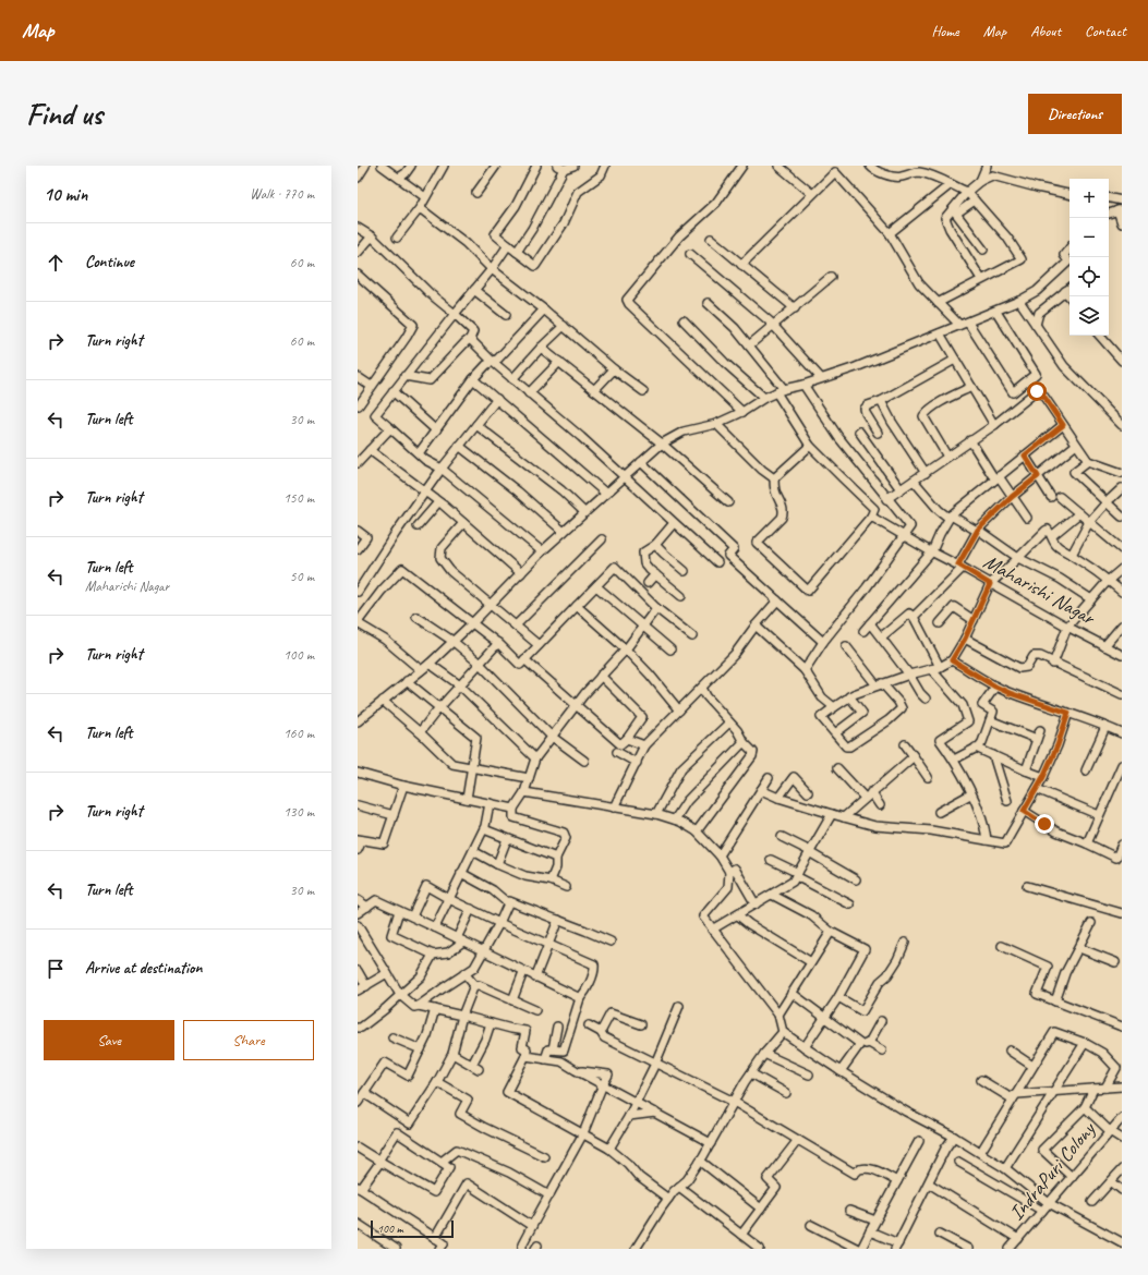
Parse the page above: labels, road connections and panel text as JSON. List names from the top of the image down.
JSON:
{
  "streets": {
    "street": ["Maharishi Nagar", "IndraPuri Colony"]
  },
  "scale_bar": "100 m",
  "page": {
    "header": "Map",
    "nav": [
      "Home",
      "Map",
      "About",
      "Contact"
    ],
    "buttons": [
      "Directions",
      ["Save", "Share"]
    ],
    "title": "Find us",
    "heading": ["10 min", "Walk · 770 m"],
    "map_buttons": ["+", "−"],
    "list": [
      ["Continue", "60 m"],
      ["Turn right", "60 m"],
      ["Turn left", "30 m"],
      ["Turn right", "150 m"],
      ["Turn left", "Maharishi Nagar", "50 m"],
      ["Turn right", "100 m"],
      ["Turn left", "160 m"],
      ["Turn right", "130 m"],
      ["Turn left", "30 m"],
      "Arrive at destination"
    ],
    "scale": "100 m"
  }
}
